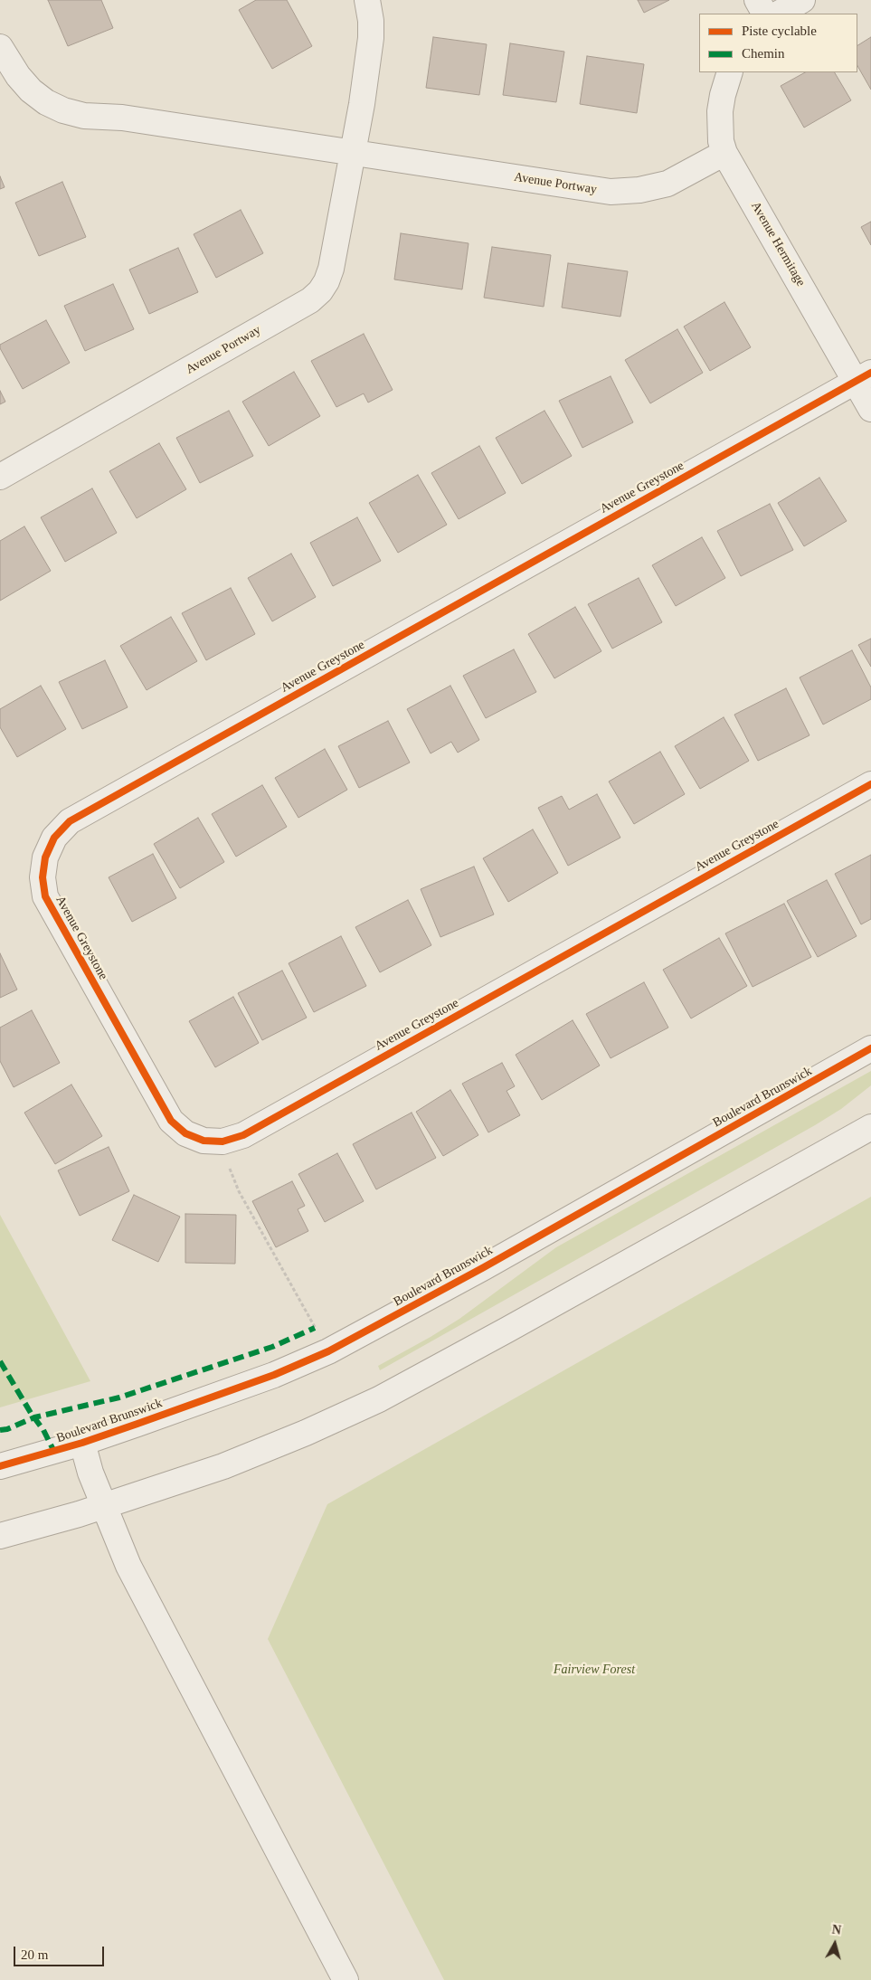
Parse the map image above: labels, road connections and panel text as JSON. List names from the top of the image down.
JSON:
{
  "streets": {
    "street": [
      "Avenue Portway",
      "Avenue Hermitage",
      "Avenue Greystone",
      "Boulevard Brunswick"
    ]
  },
  "crossings": [
    ["Avenue Portway", "Avenue Hermitage"],
    ["Avenue Hermitage", "Avenue Greystone"]
  ],
  "parks": ["Fairview Forest"],
  "legend": ["Piste cyclable", "Chemin"],
  "scale_bar": "20 m",
  "north": "top"
}
